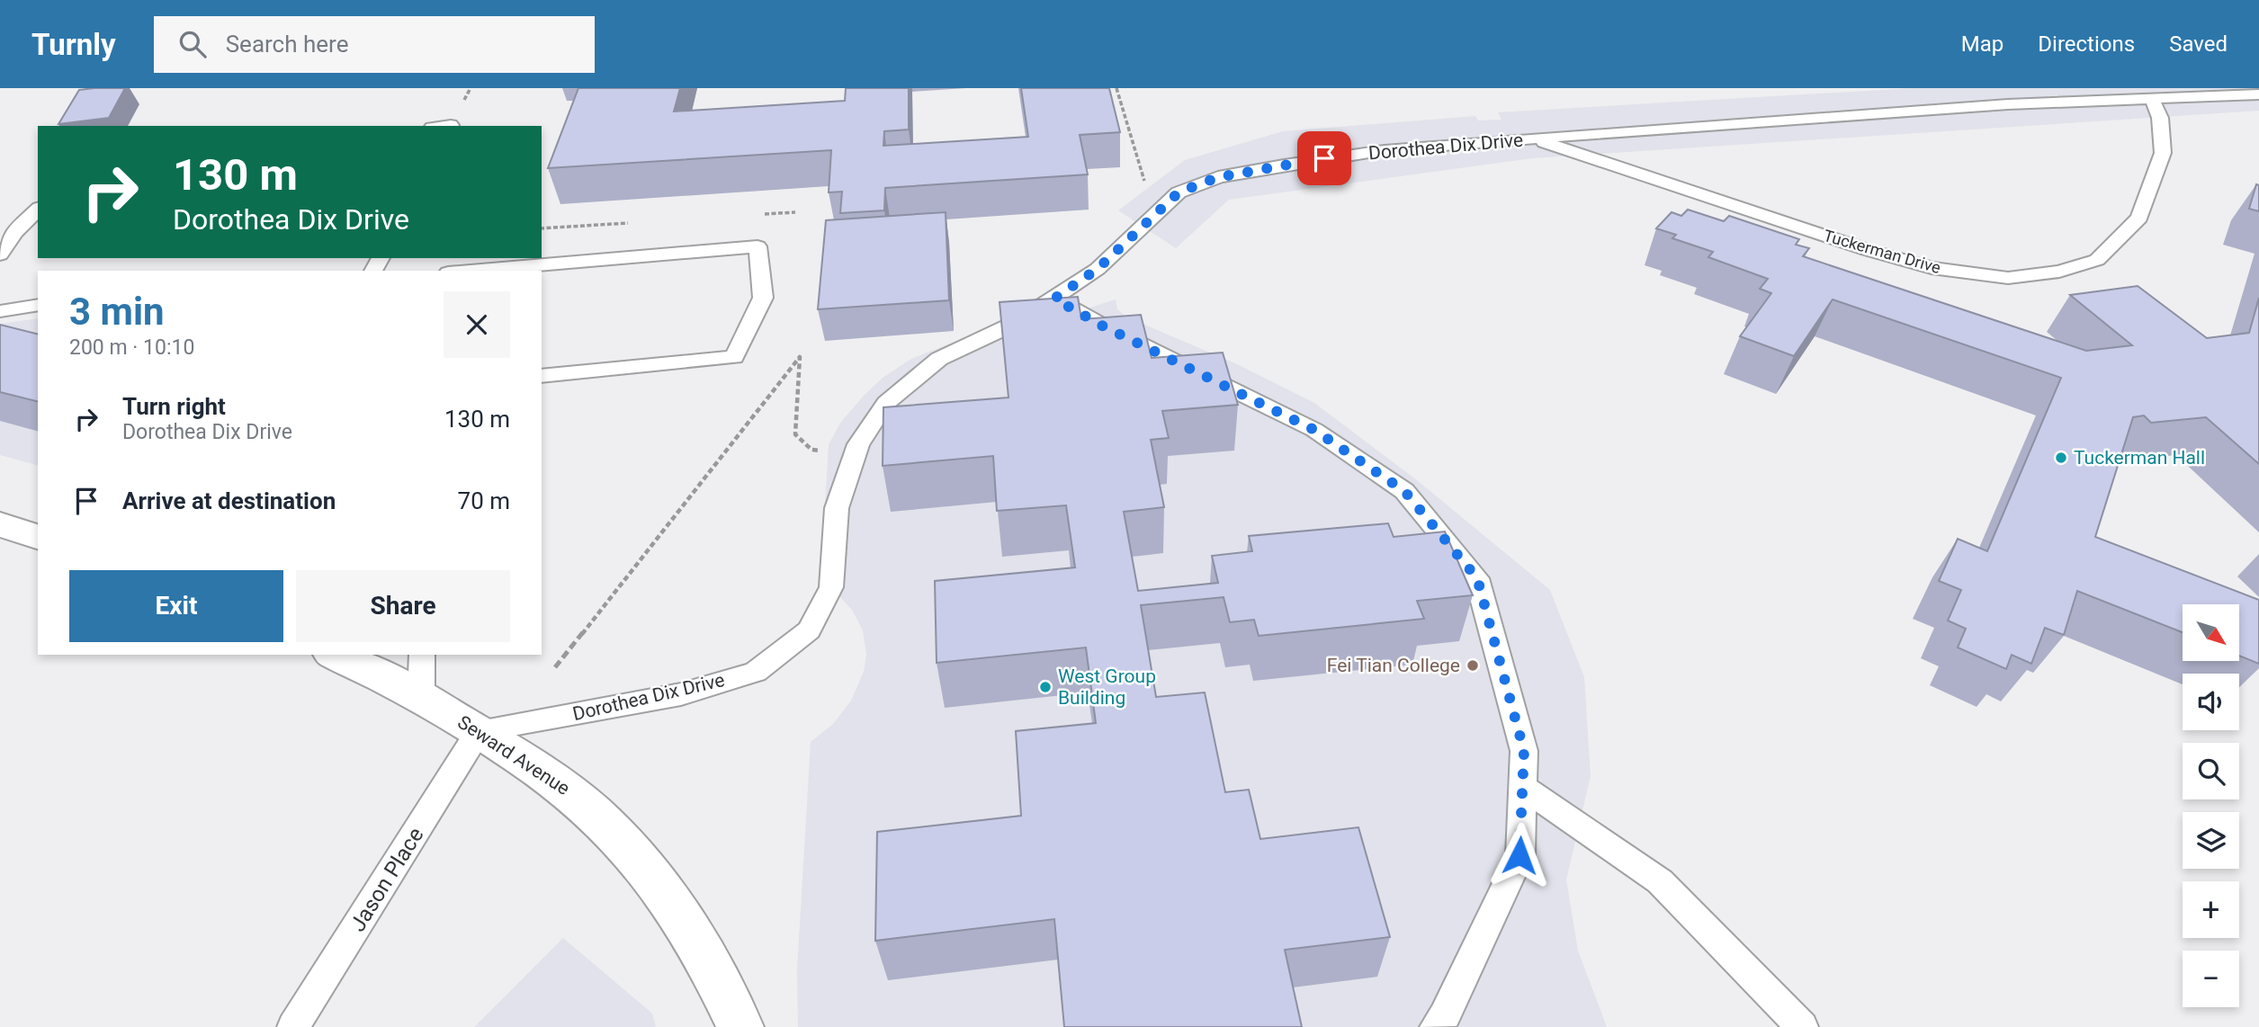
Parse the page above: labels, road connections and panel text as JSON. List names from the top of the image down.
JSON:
{
  "streets": {
    "street": ["Seward Avenue"],
    "lane": ["Dorothea Dix Drive", "Tuckerman Drive", "Jason Place"]
  },
  "crossings": [
    ["Dorothea Dix Drive", "Tuckerman Drive"],
    ["Dorothea Dix Drive", "Seward Avenue"],
    ["Dorothea Dix Drive", "Jason Place"],
    ["Seward Avenue", "Jason Place"]
  ],
  "places": ["Tuckerman Hall", "Fei Tian College", "West Group Building"],
  "north": "bottom right",
  "page": {
    "header": "Turnly",
    "search": "Search here",
    "nav": ["Map", "Directions", "Saved"],
    "turn": ["130 m", "Dorothea Dix Drive"],
    "heading": ["3 min", "200 m · 10:10"],
    "list": [
      {
        "name": "Turn right",
        "note": "Dorothea Dix Drive",
        "value": "130 m"
      },
      {
        "name": "Arrive at destination",
        "value": "70 m"
      }
    ],
    "buttons": ["Exit", "Share"],
    "map_buttons": ["+", "−"]
  }
}
